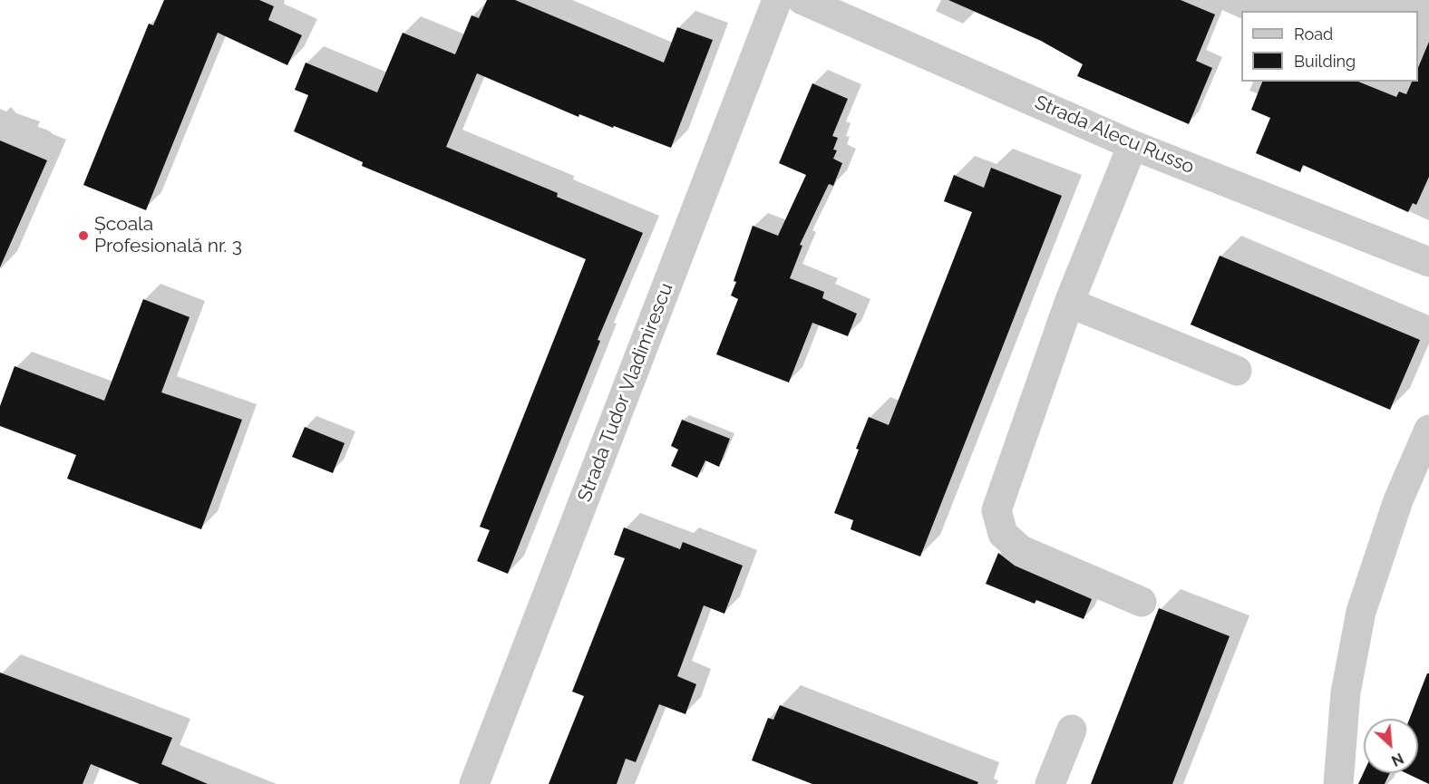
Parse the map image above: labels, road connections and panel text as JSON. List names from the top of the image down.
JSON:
{
  "streets": {
    "street": ["Strada Alecu Russo", "Strada Tudor Vladimirescu"]
  },
  "places": ["Școala Profesională nr. 3"],
  "legend": ["Road", "Building"],
  "north": "bottom right"
}
